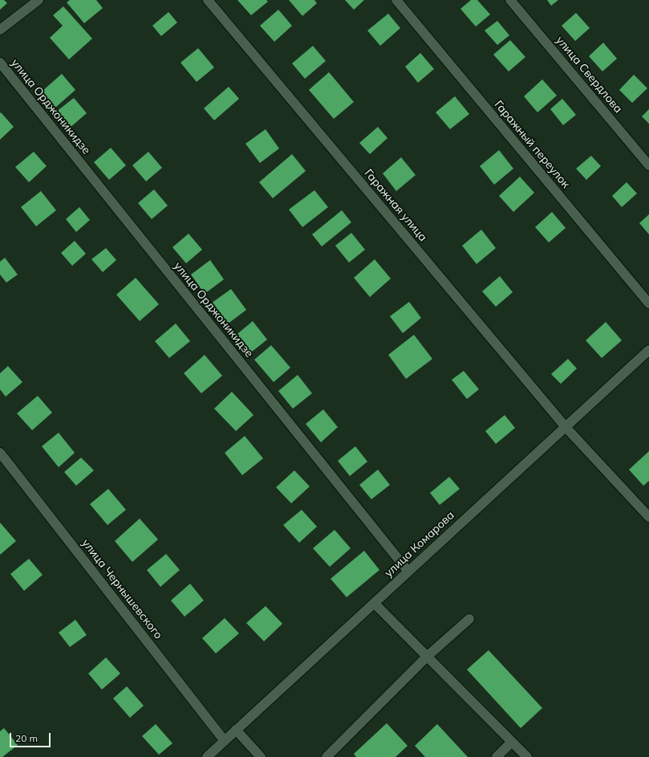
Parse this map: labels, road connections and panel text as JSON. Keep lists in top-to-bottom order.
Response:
{
  "streets": {
    "street": [
      "улица Свердлова",
      "улица Орджоникидзе",
      "Гаражный переулок",
      "Гаражная улица",
      "улица Комарова",
      "улица Чернышевского"
    ]
  },
  "crossings": [
    ["улица Орджоникидзе", "улица Комарова"],
    ["Гаражная улица", "улица Комарова"],
    ["улица Комарова", "улица Чернышевского"]
  ],
  "scale_bar": "20 m"
}
